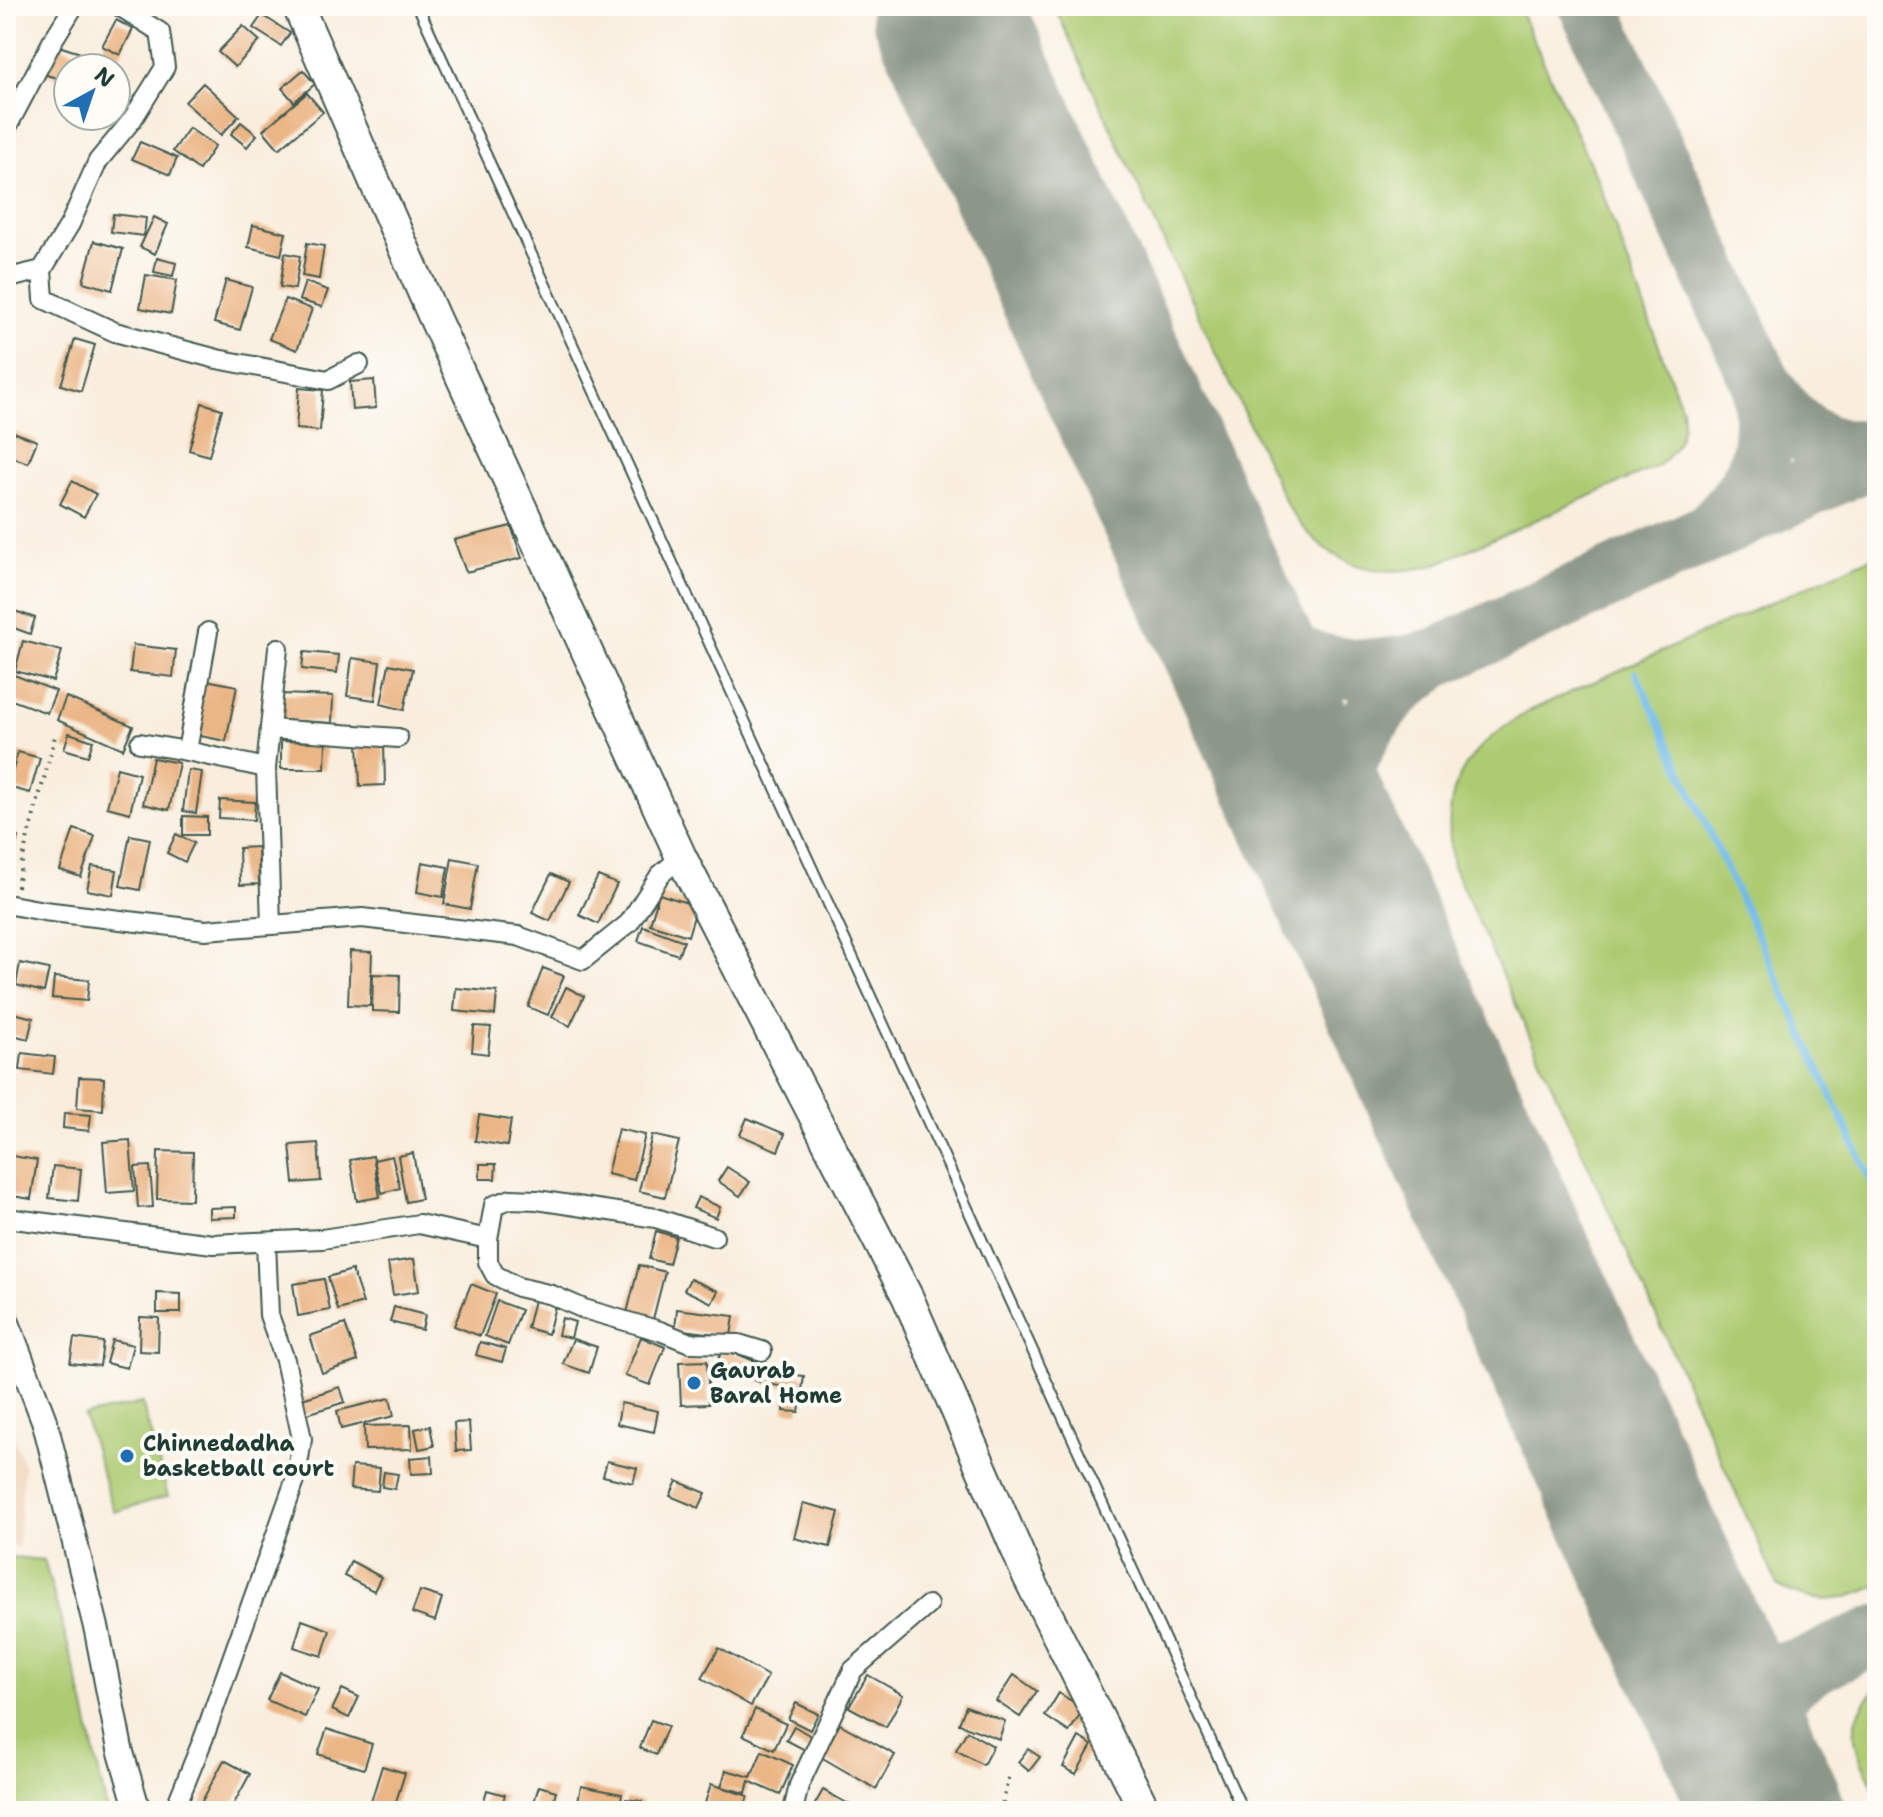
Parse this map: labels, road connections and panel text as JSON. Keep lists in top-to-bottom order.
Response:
{
  "places": ["Gaurab Baral Home", "Chinnedadha basketball court"],
  "north": "top right"
}
